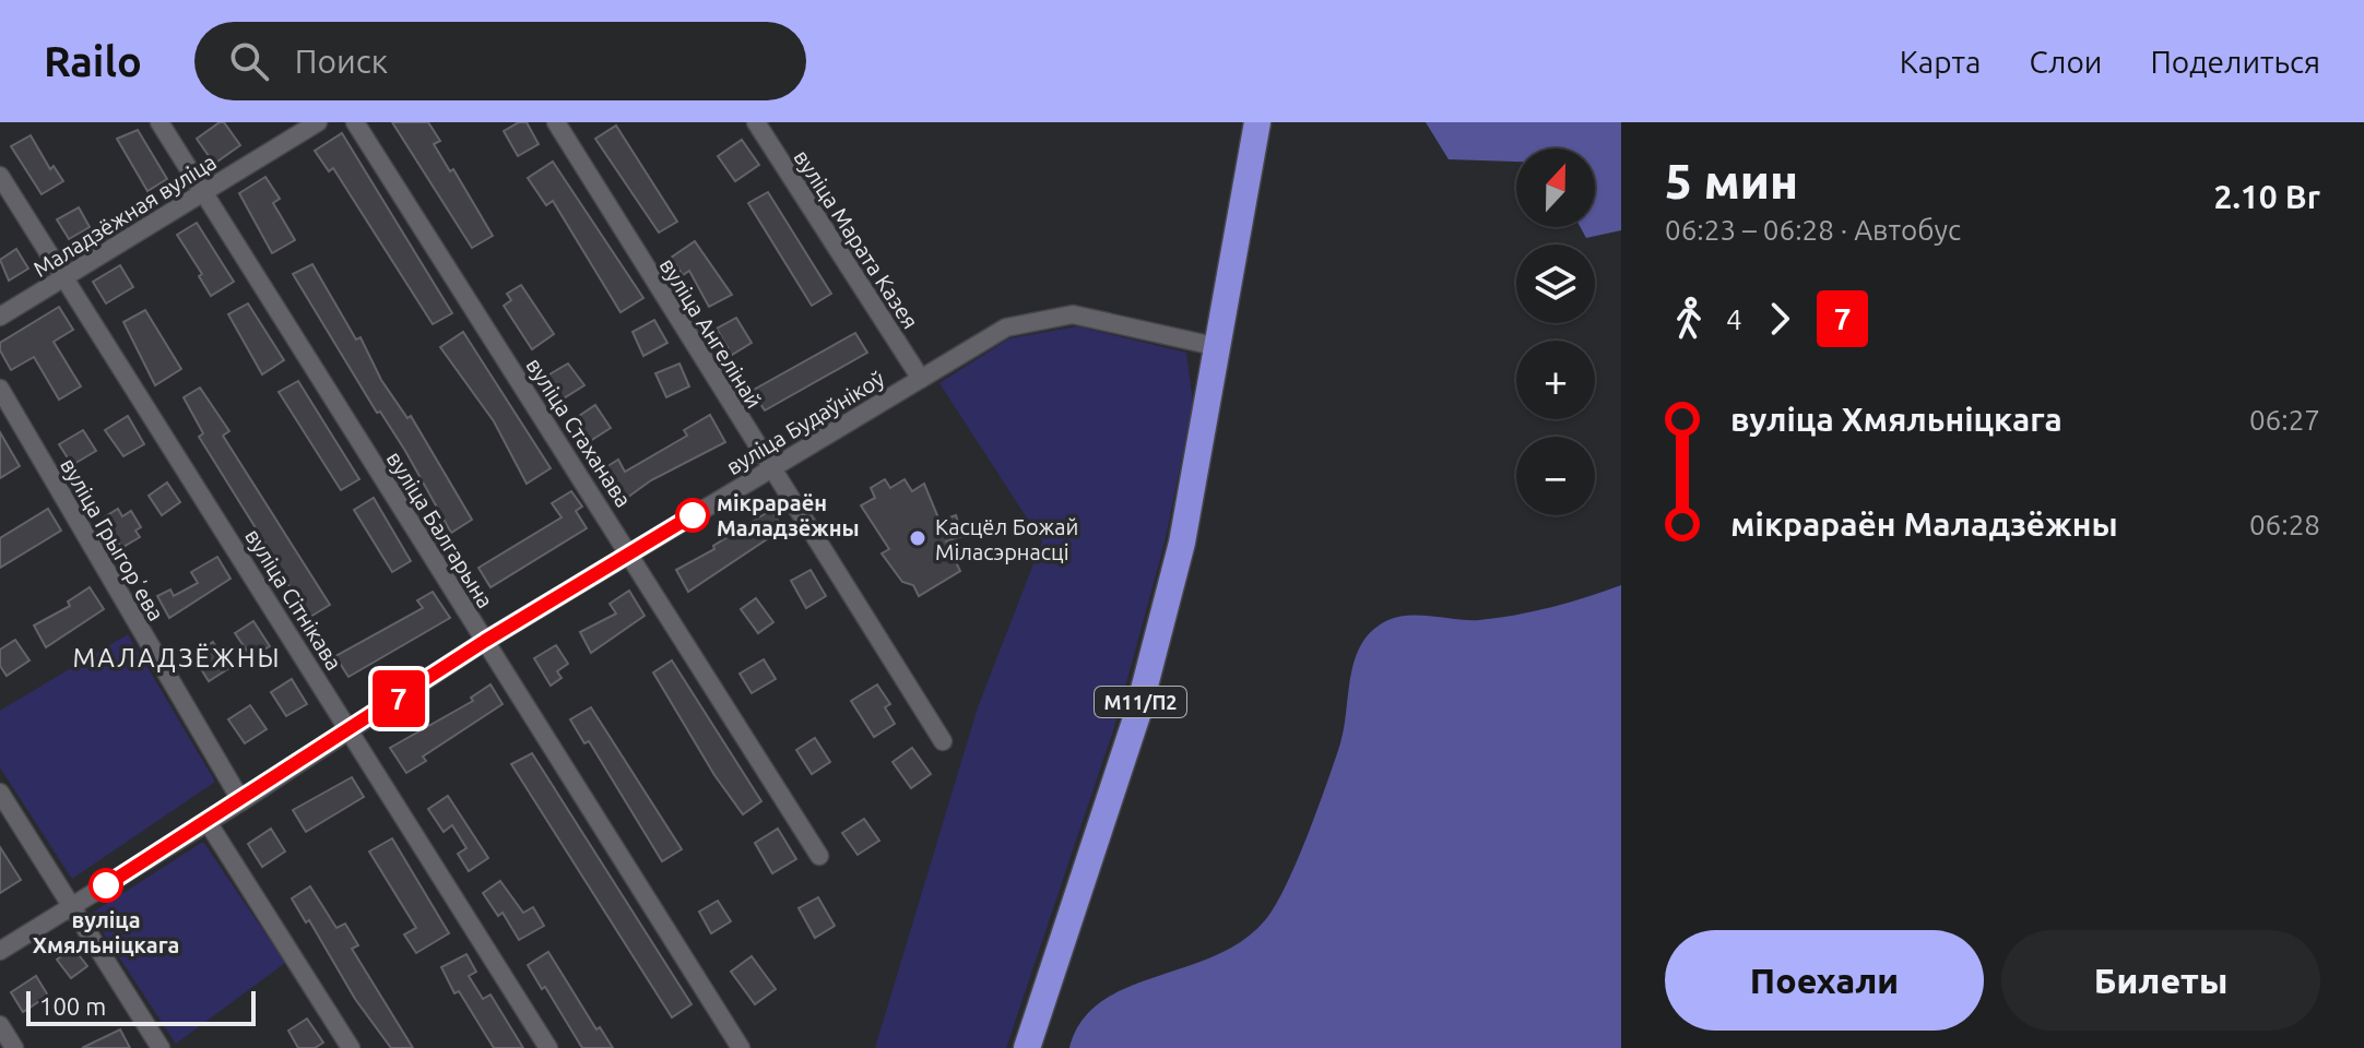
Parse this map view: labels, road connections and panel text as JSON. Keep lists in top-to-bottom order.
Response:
{
  "streets": {
    "highway": ["М11/П2"],
    "street": [
      "Маладзёжная вуліца",
      "вуліца Марата Казея",
      "вуліца Ангелінай",
      "вуліца Будаўнікоў",
      "вуліца Стаханава",
      "вуліца Балгарына",
      "вуліца Грыгорʼева",
      "вуліца Сітнікава"
    ]
  },
  "crossings": [
    ["Маладзёжная вуліца", "вуліца Балгарына"],
    ["Маладзёжная вуліца", "вуліца Сітнікава"],
    ["вуліца Марата Казея", "вуліца Будаўнікоў"],
    ["вуліца Ангелінай", "вуліца Будаўнікоў"],
    ["вуліца Будаўнікоў", "вуліца Стаханава"],
    ["вуліца Будаўнікоў", "вуліца Балгарына"],
    ["вуліца Будаўнікоў", "вуліца Грыгорʼева"],
    ["вуліца Будаўнікоў", "вуліца Сітнікава"],
    ["вуліца Будаўнікоў", "М11/П2"]
  ],
  "districts": ["МАЛАДЗЁЖНЫ"],
  "places": ["мікрараён Маладзёжны", "Касцёл Божай Міласэрнасці", "вуліца Хмяльніцкага"],
  "lines": ["bus line 7"],
  "scale_bar": "100 m",
  "north": "top",
  "page": {
    "header": "Railo",
    "search": "Поиск",
    "nav": ["Карта", "Слои", "Поделиться"],
    "on_map": "7",
    "heading": ["5 мин", "06:23 – 06:28 · Автобус", "2.10 Br"],
    "map_buttons": ["+", "−"],
    "legs": ["4", "7"],
    "list": [
      {
        "name": "вуліца Хмяльніцкага",
        "value": "06:27"
      },
      {
        "name": "мікрараён Маладзёжны",
        "value": "06:28"
      }
    ],
    "buttons": ["Поехали", "Билеты"],
    "scale": "100 m"
  }
}
